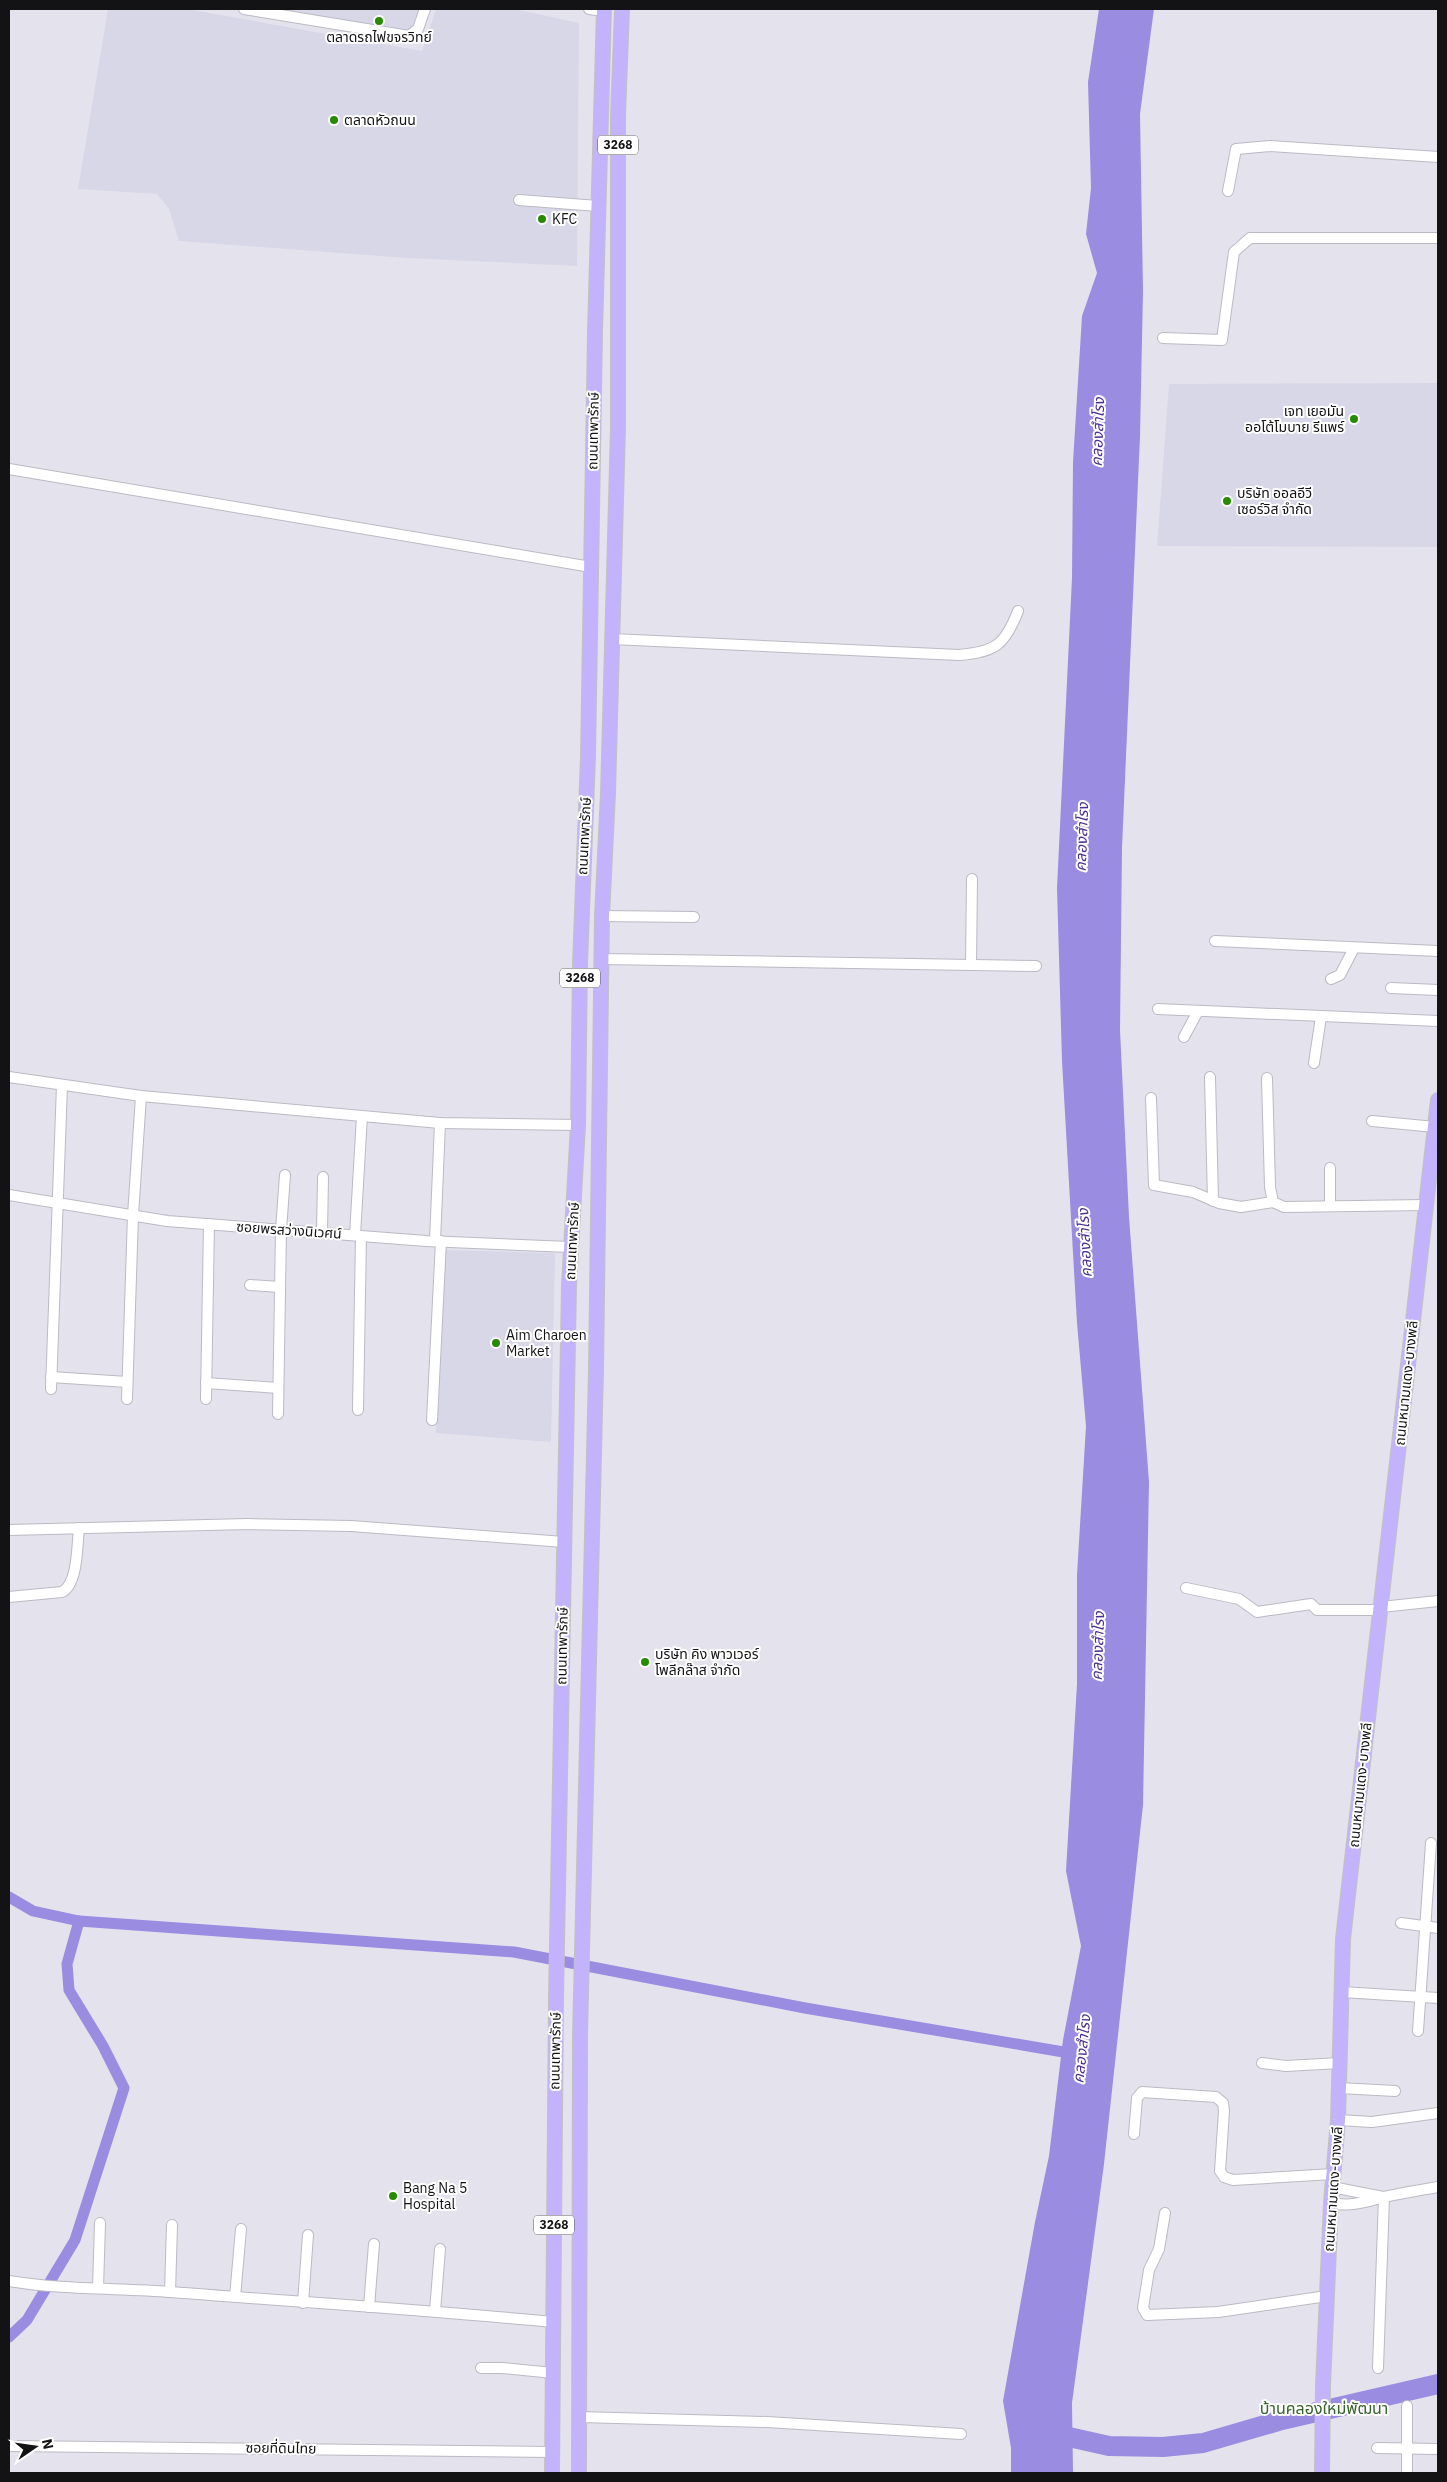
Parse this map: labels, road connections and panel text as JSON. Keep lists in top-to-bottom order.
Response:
{
  "streets": {
    "main road": ["3268", "ถนนเทพารักษ์", "ถนนหนามแดง-บางพลี"],
    "street": ["ซอยพรสว่างนิเวศน์", "ซอยที่ดินไทย"]
  },
  "crossings": [
    ["ถนนเทพารักษ์", "ซอยพรสว่างนิเวศน์"],
    ["ถนนเทพารักษ์", "ซอยที่ดินไทย"]
  ],
  "districts": ["บ้านคลองใหม่พัฒนา"],
  "water": ["คลองสำโรง"],
  "places": [
    "ตลาดรถไฟขจรวิทย์",
    "ตลาดหัวถนน",
    "KFC",
    "เจท เยอมัน ออโต้โมบาย รีแพร์",
    "บริษัท ออลอีวี เซอร์วิส จำกัด",
    "Aim Charoen Market",
    "บริษัท คิง พาวเวอร์ โพลีกล๊าส จำกัด",
    "Bang Na 5 Hospital"
  ],
  "north": "right"
}
